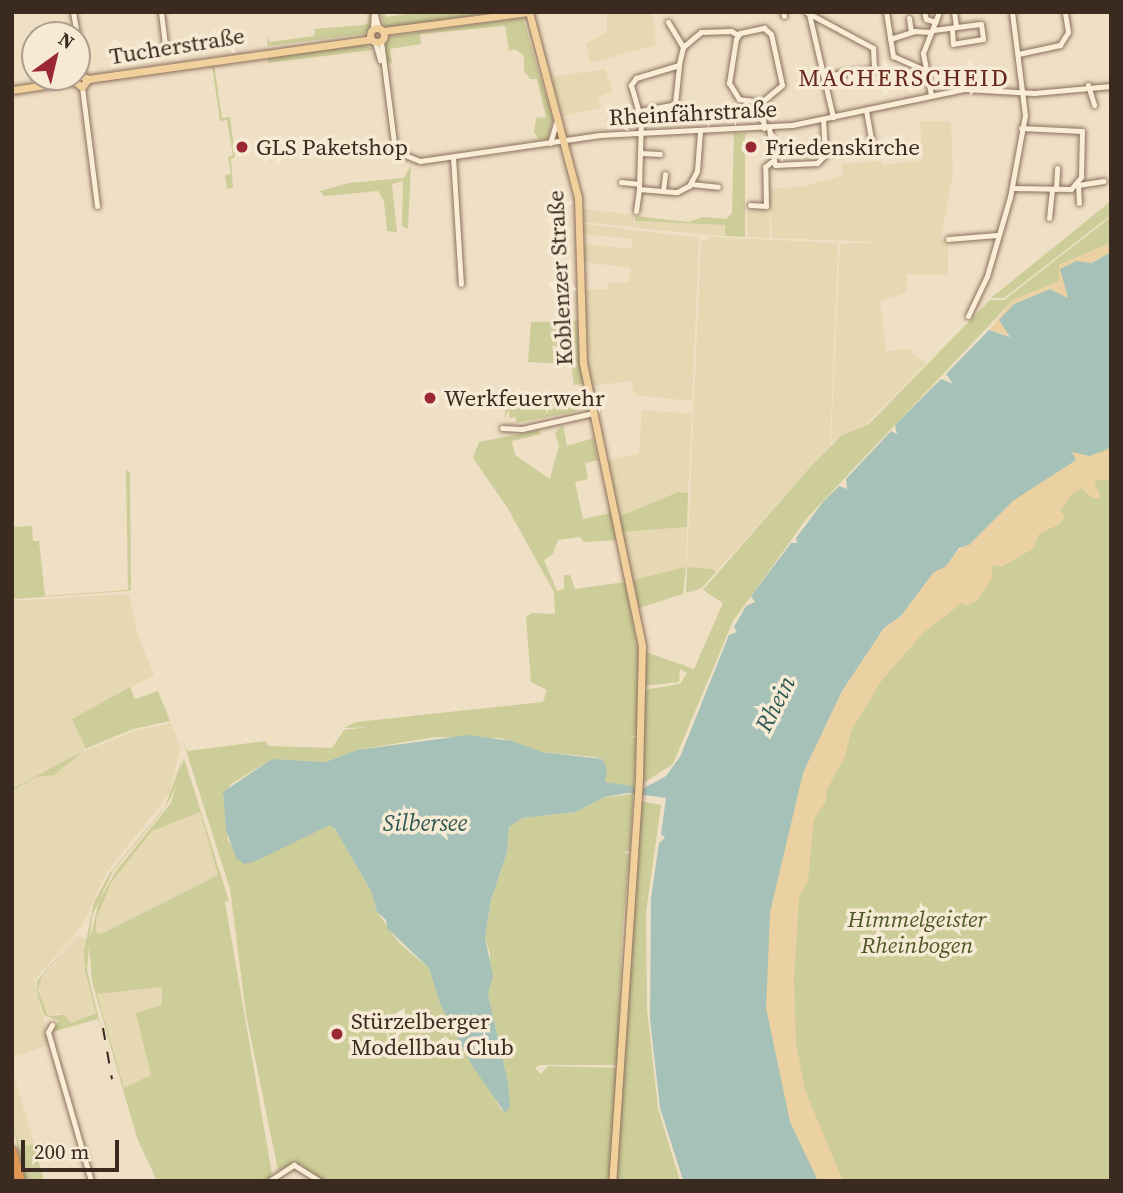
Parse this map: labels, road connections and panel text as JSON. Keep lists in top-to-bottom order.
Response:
{
  "streets": {
    "main road": ["Tucherstraße", "Koblenzer Straße"],
    "street": ["Rheinfährstraße"]
  },
  "crossings": [
    ["Tucherstraße", "Rheinfährstraße"],
    ["Tucherstraße", "Koblenzer Straße"],
    ["Rheinfährstraße", "Koblenzer Straße"]
  ],
  "districts": ["MACHERSCHEID"],
  "water": ["Rhein", "Silbersee"],
  "parks": ["Himmelgeister Rheinbogen"],
  "places": [
    "GLS Paketshop",
    "Friedenskirche",
    "Werkfeuerwehr",
    "Stürzelberger Modellbau Club"
  ],
  "scale_bar": "200 m",
  "north": "top right"
}
